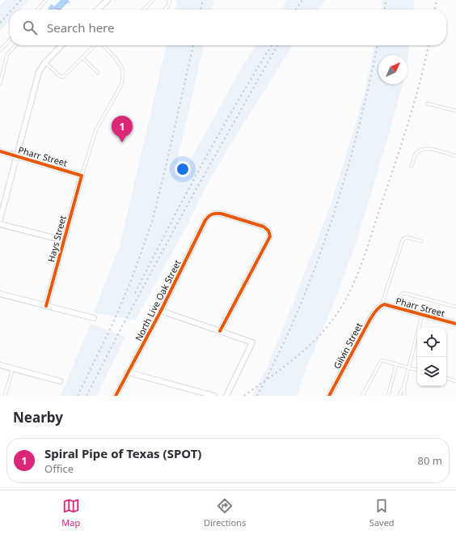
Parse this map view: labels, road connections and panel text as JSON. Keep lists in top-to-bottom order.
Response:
{
  "streets": {
    "street": [
      "Pharr Street",
      "Hays Street",
      "North Live Oak Street",
      "Gilvin Street"
    ]
  },
  "crossings": [
    ["Pharr Street", "Hays Street"],
    ["Pharr Street", "Gilvin Street"]
  ],
  "north": "top right",
  "page": {
    "search": "Search here",
    "pins": "1",
    "heading": "Nearby",
    "list": [
      {
        "mark": "1",
        "name": "Spiral Pipe of Texas (SPOT)",
        "note": "Office",
        "value": "80 m"
      }
    ],
    "nav": ["Map", "Directions", "Saved"]
  }
}
